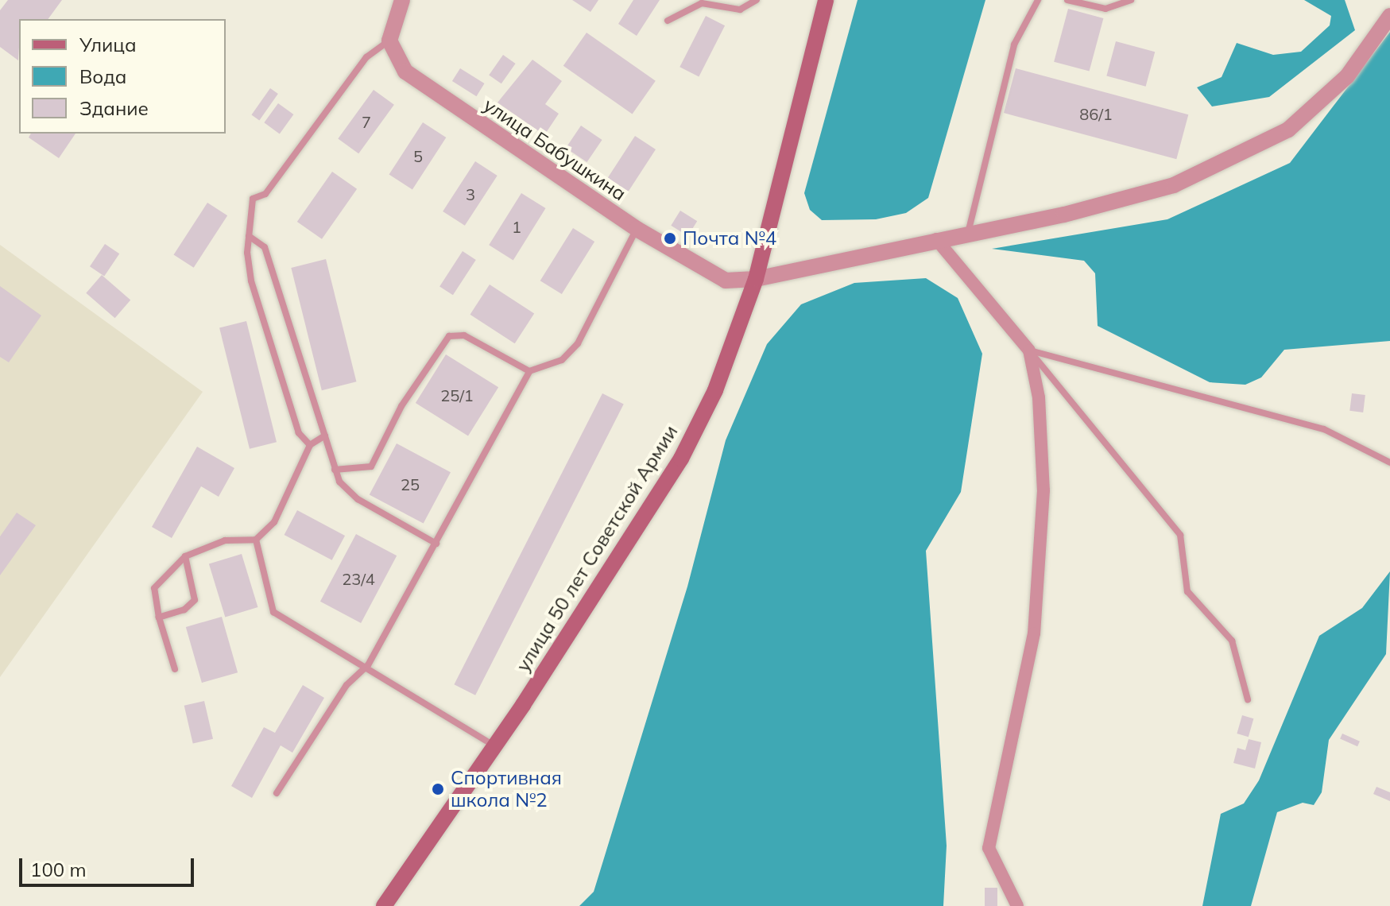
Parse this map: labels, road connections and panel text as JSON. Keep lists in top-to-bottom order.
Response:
{
  "streets": {
    "main road": ["улица 50 лет Советской Армии"],
    "street": ["улица Бабушкина"]
  },
  "crossings": [
    ["улица Бабушкина", "улица 50 лет Советской Армии"]
  ],
  "places": ["Почта №4", "Спортивная школа №2"],
  "house_numbers": [
    "86/1",
    "7",
    "5",
    "3",
    "1",
    "25/1",
    "25",
    "23/4"
  ],
  "legend": ["Улица", "Вода", "Здание"],
  "scale_bar": "100 m"
}
